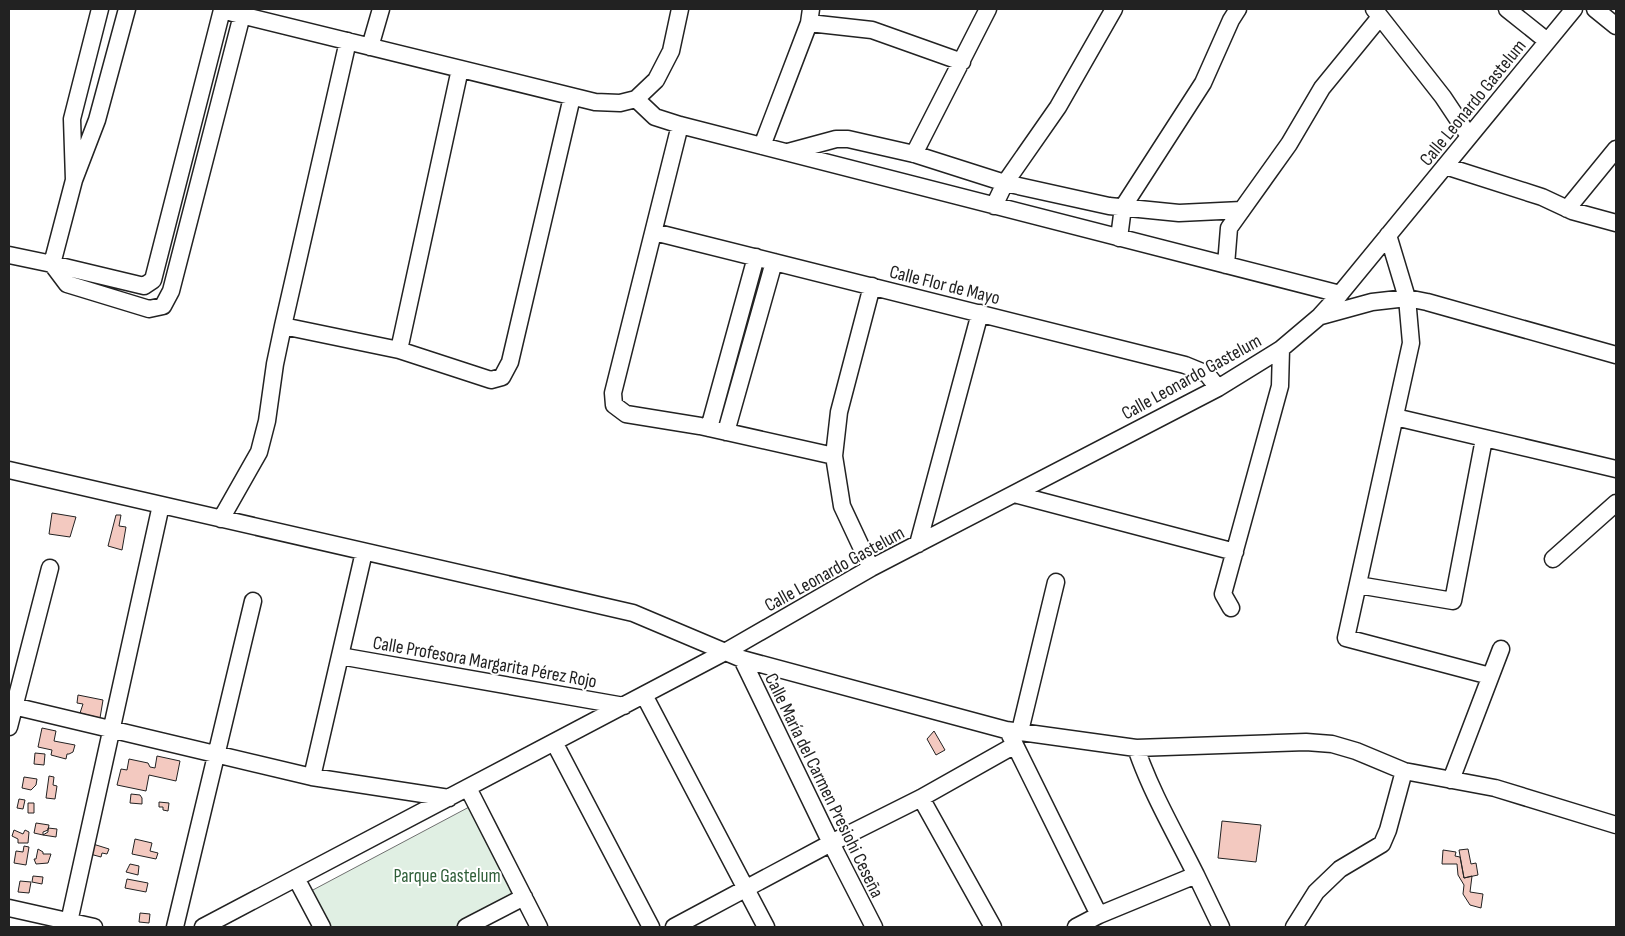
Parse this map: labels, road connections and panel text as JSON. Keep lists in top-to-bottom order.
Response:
{
  "streets": {
    "street": [
      "Calle Leonardo Gastelum",
      "Calle Flor de Mayo",
      "Calle Profesora Margarita Pérez Rojo",
      "Calle María del Carmen Presiohi Ceseña"
    ]
  },
  "crossings": [
    ["Calle Leonardo Gastelum", "Calle Flor de Mayo"],
    ["Calle Leonardo Gastelum", "Calle Profesora Margarita Pérez Rojo"]
  ],
  "parks": ["Parque Gastelum"]
}
